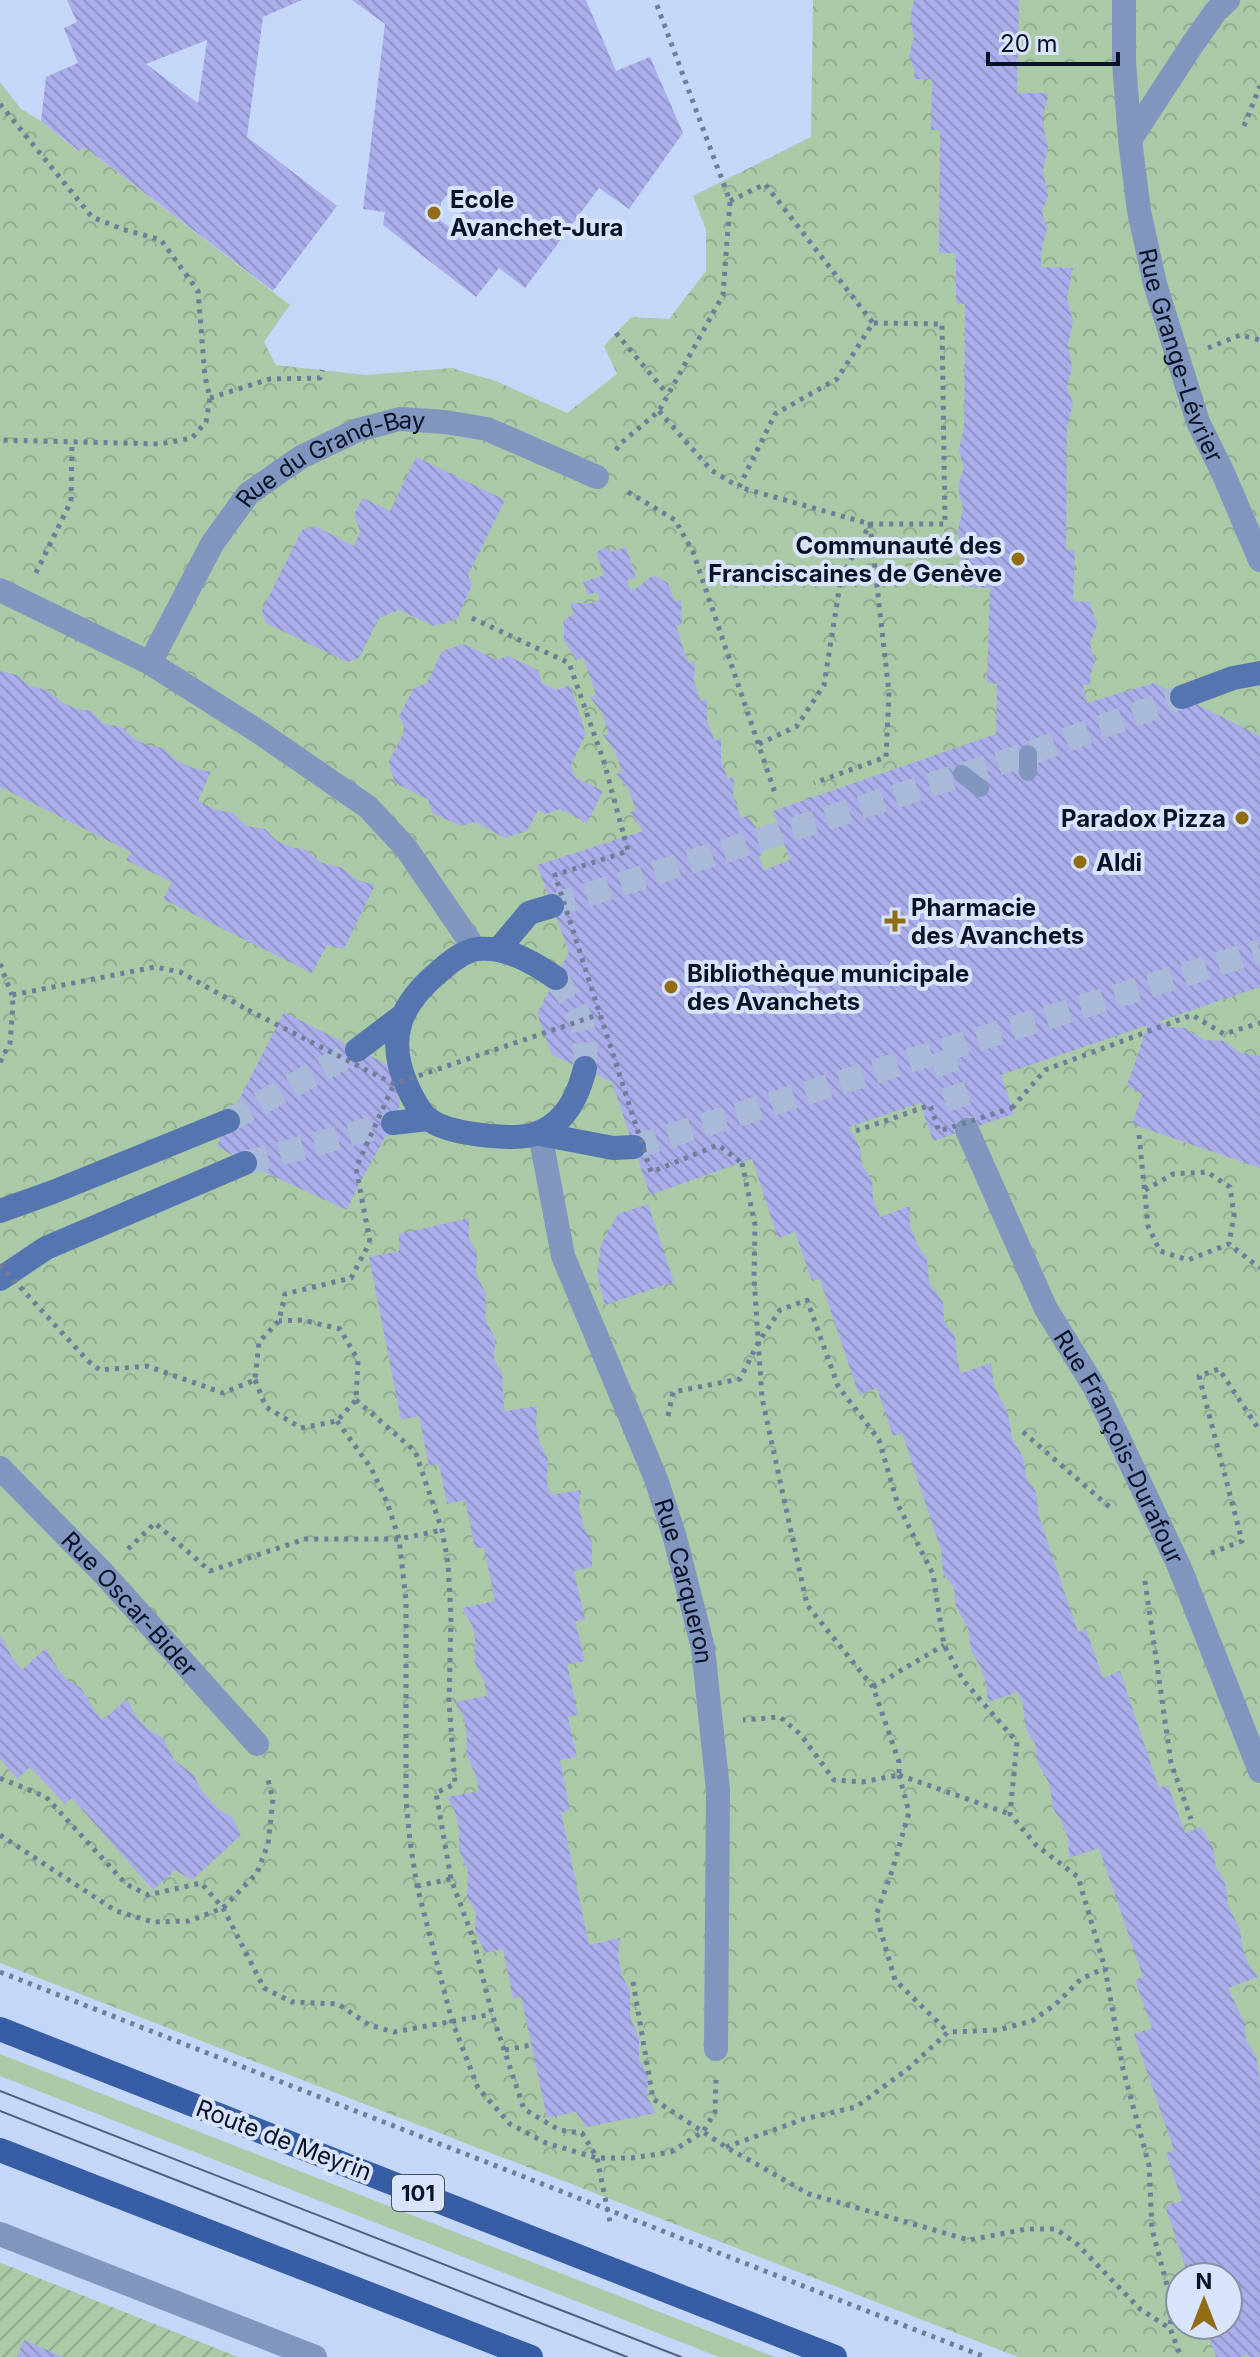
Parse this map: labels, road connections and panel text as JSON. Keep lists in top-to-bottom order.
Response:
{
  "streets": {
    "main road": ["Route de Meyrin", "101"],
    "street": [
      "Rue Grange-Lévrier",
      "Rue du Grand-Bay",
      "Rue François-Durafour",
      "Rue Carqueron",
      "Rue Oscar-Bider"
    ]
  },
  "places": {
    "other": [
      "Ecole Avanchet-Jura",
      "Communauté des Franciscaines de Genève",
      "Paradox Pizza",
      "Aldi",
      "Bibliothèque municipale des Avanchets"
    ],
    "health": ["Pharmacie des Avanchets"]
  },
  "scale_bar": "20 m",
  "north": "top"
}
